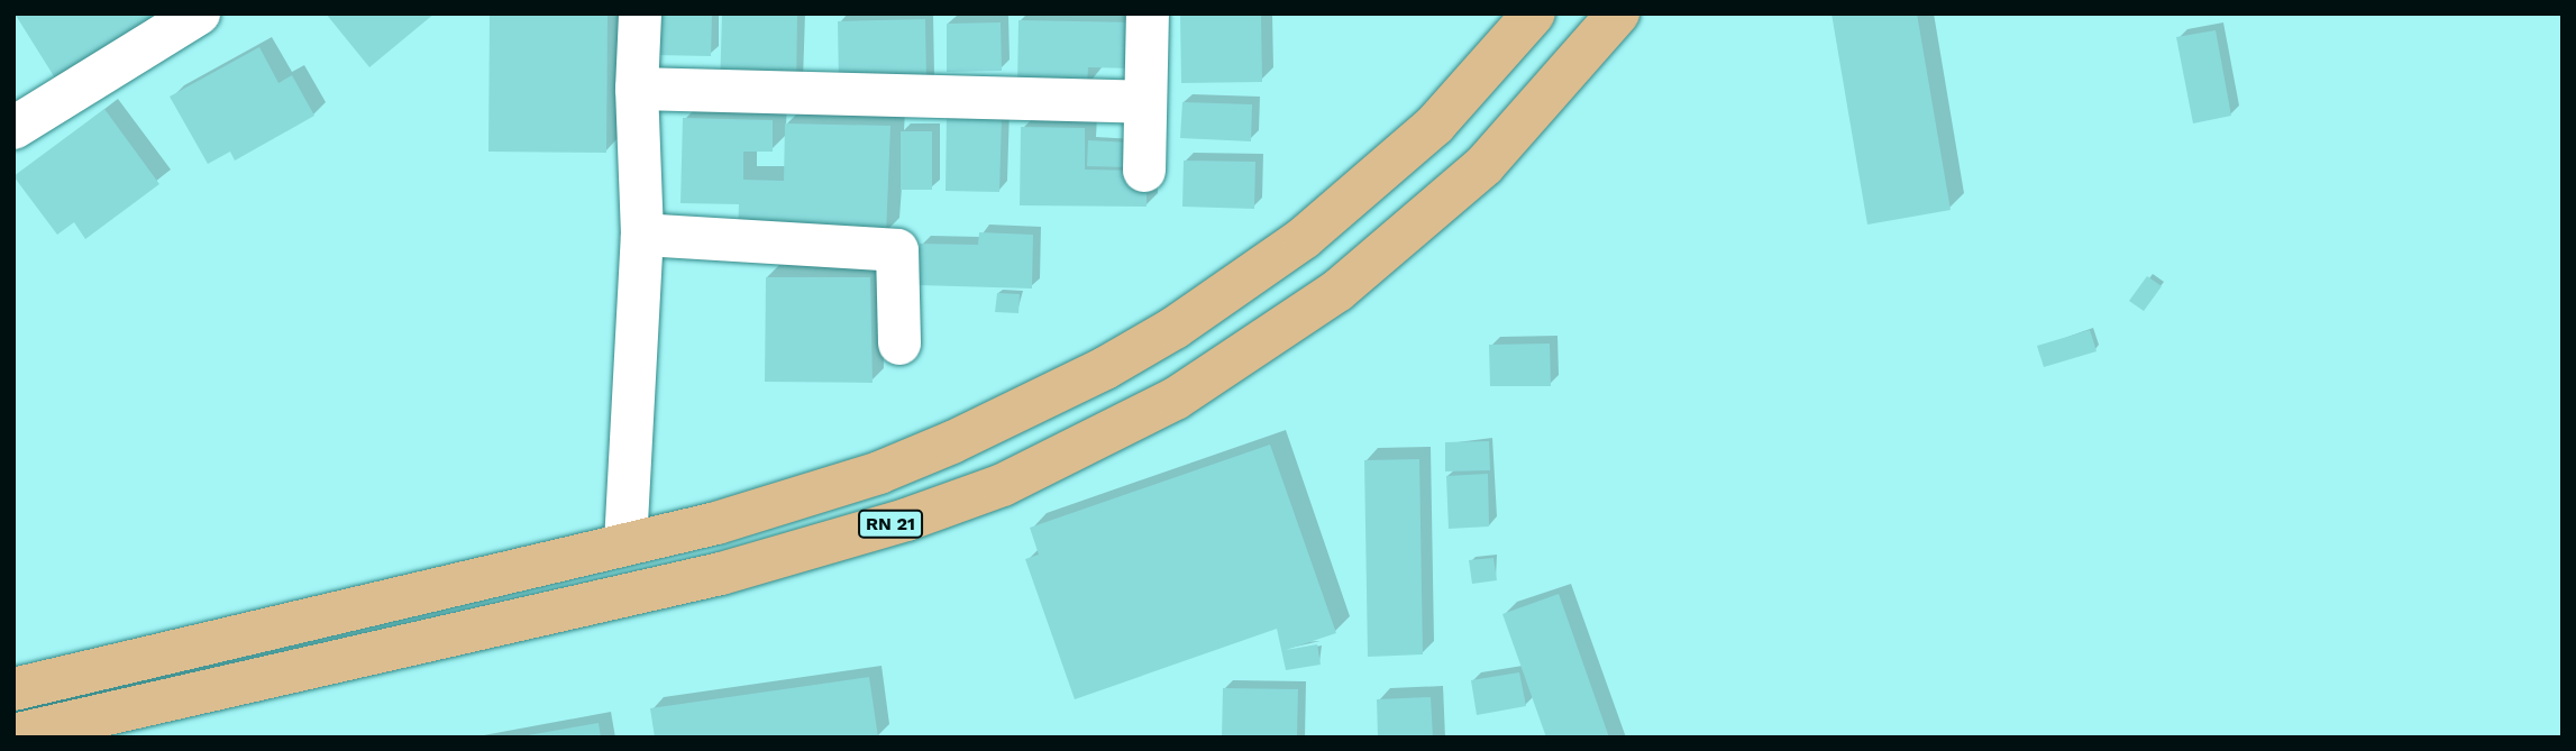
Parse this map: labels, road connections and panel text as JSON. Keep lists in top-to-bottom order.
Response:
{
  "streets": {
    "main road": ["RN 21"]
  }
}
